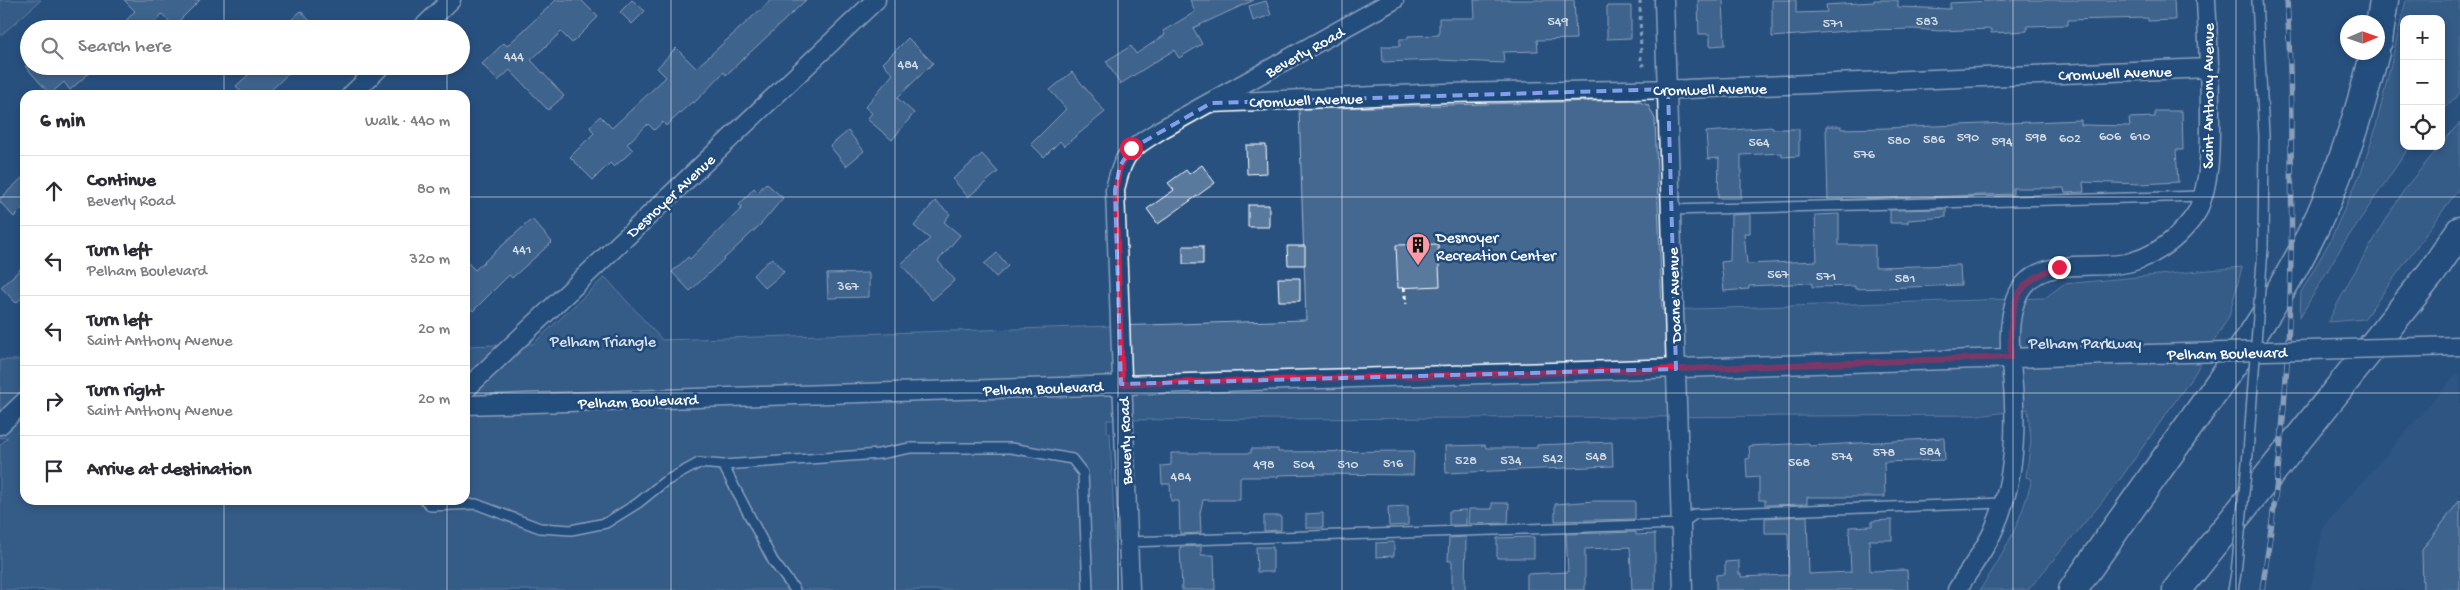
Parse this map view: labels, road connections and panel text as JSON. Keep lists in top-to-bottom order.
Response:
{
  "streets": {
    "street": [
      "Beverly Road",
      "Cromwell Avenue",
      "Saint Anthony Avenue",
      "Desnoyer Avenue",
      "Doane Avenue",
      "Pelham Boulevard"
    ]
  },
  "crossings": [
    ["Beverly Road", "Cromwell Avenue"],
    ["Beverly Road", "Pelham Boulevard"],
    ["Cromwell Avenue", "Saint Anthony Avenue"],
    ["Cromwell Avenue", "Doane Avenue"],
    ["Saint Anthony Avenue", "Pelham Boulevard"],
    ["Doane Avenue", "Pelham Boulevard"]
  ],
  "parks": ["Pelham Triangle", "Pelham Parkway"],
  "places": {
    "building": ["Desnoyer Recreation Center"]
  },
  "house_numbers": [
    "549",
    "583",
    "571",
    "444",
    "484",
    "606",
    "610",
    "590",
    "598",
    "602",
    "586",
    "580",
    "594",
    "564",
    "576",
    "441",
    "567",
    "571",
    "581",
    "367",
    "584",
    "578",
    "548",
    "574",
    "542",
    "528",
    "534",
    "568",
    "516",
    "498",
    "504",
    "510",
    "484"
  ],
  "north": "right",
  "page": {
    "map_buttons": ["+", "−"],
    "search": "Search here",
    "heading": ["6 min", "Walk · 440 m"],
    "list": [
      ["Continue", "Beverly Road", "80 m"],
      ["Turn left", "Pelham Boulevard", "320 m"],
      ["Turn left", "Saint Anthony Avenue", "20 m"],
      ["Turn right", "Saint Anthony Avenue", "20 m"],
      "Arrive at destination"
    ]
  }
}
